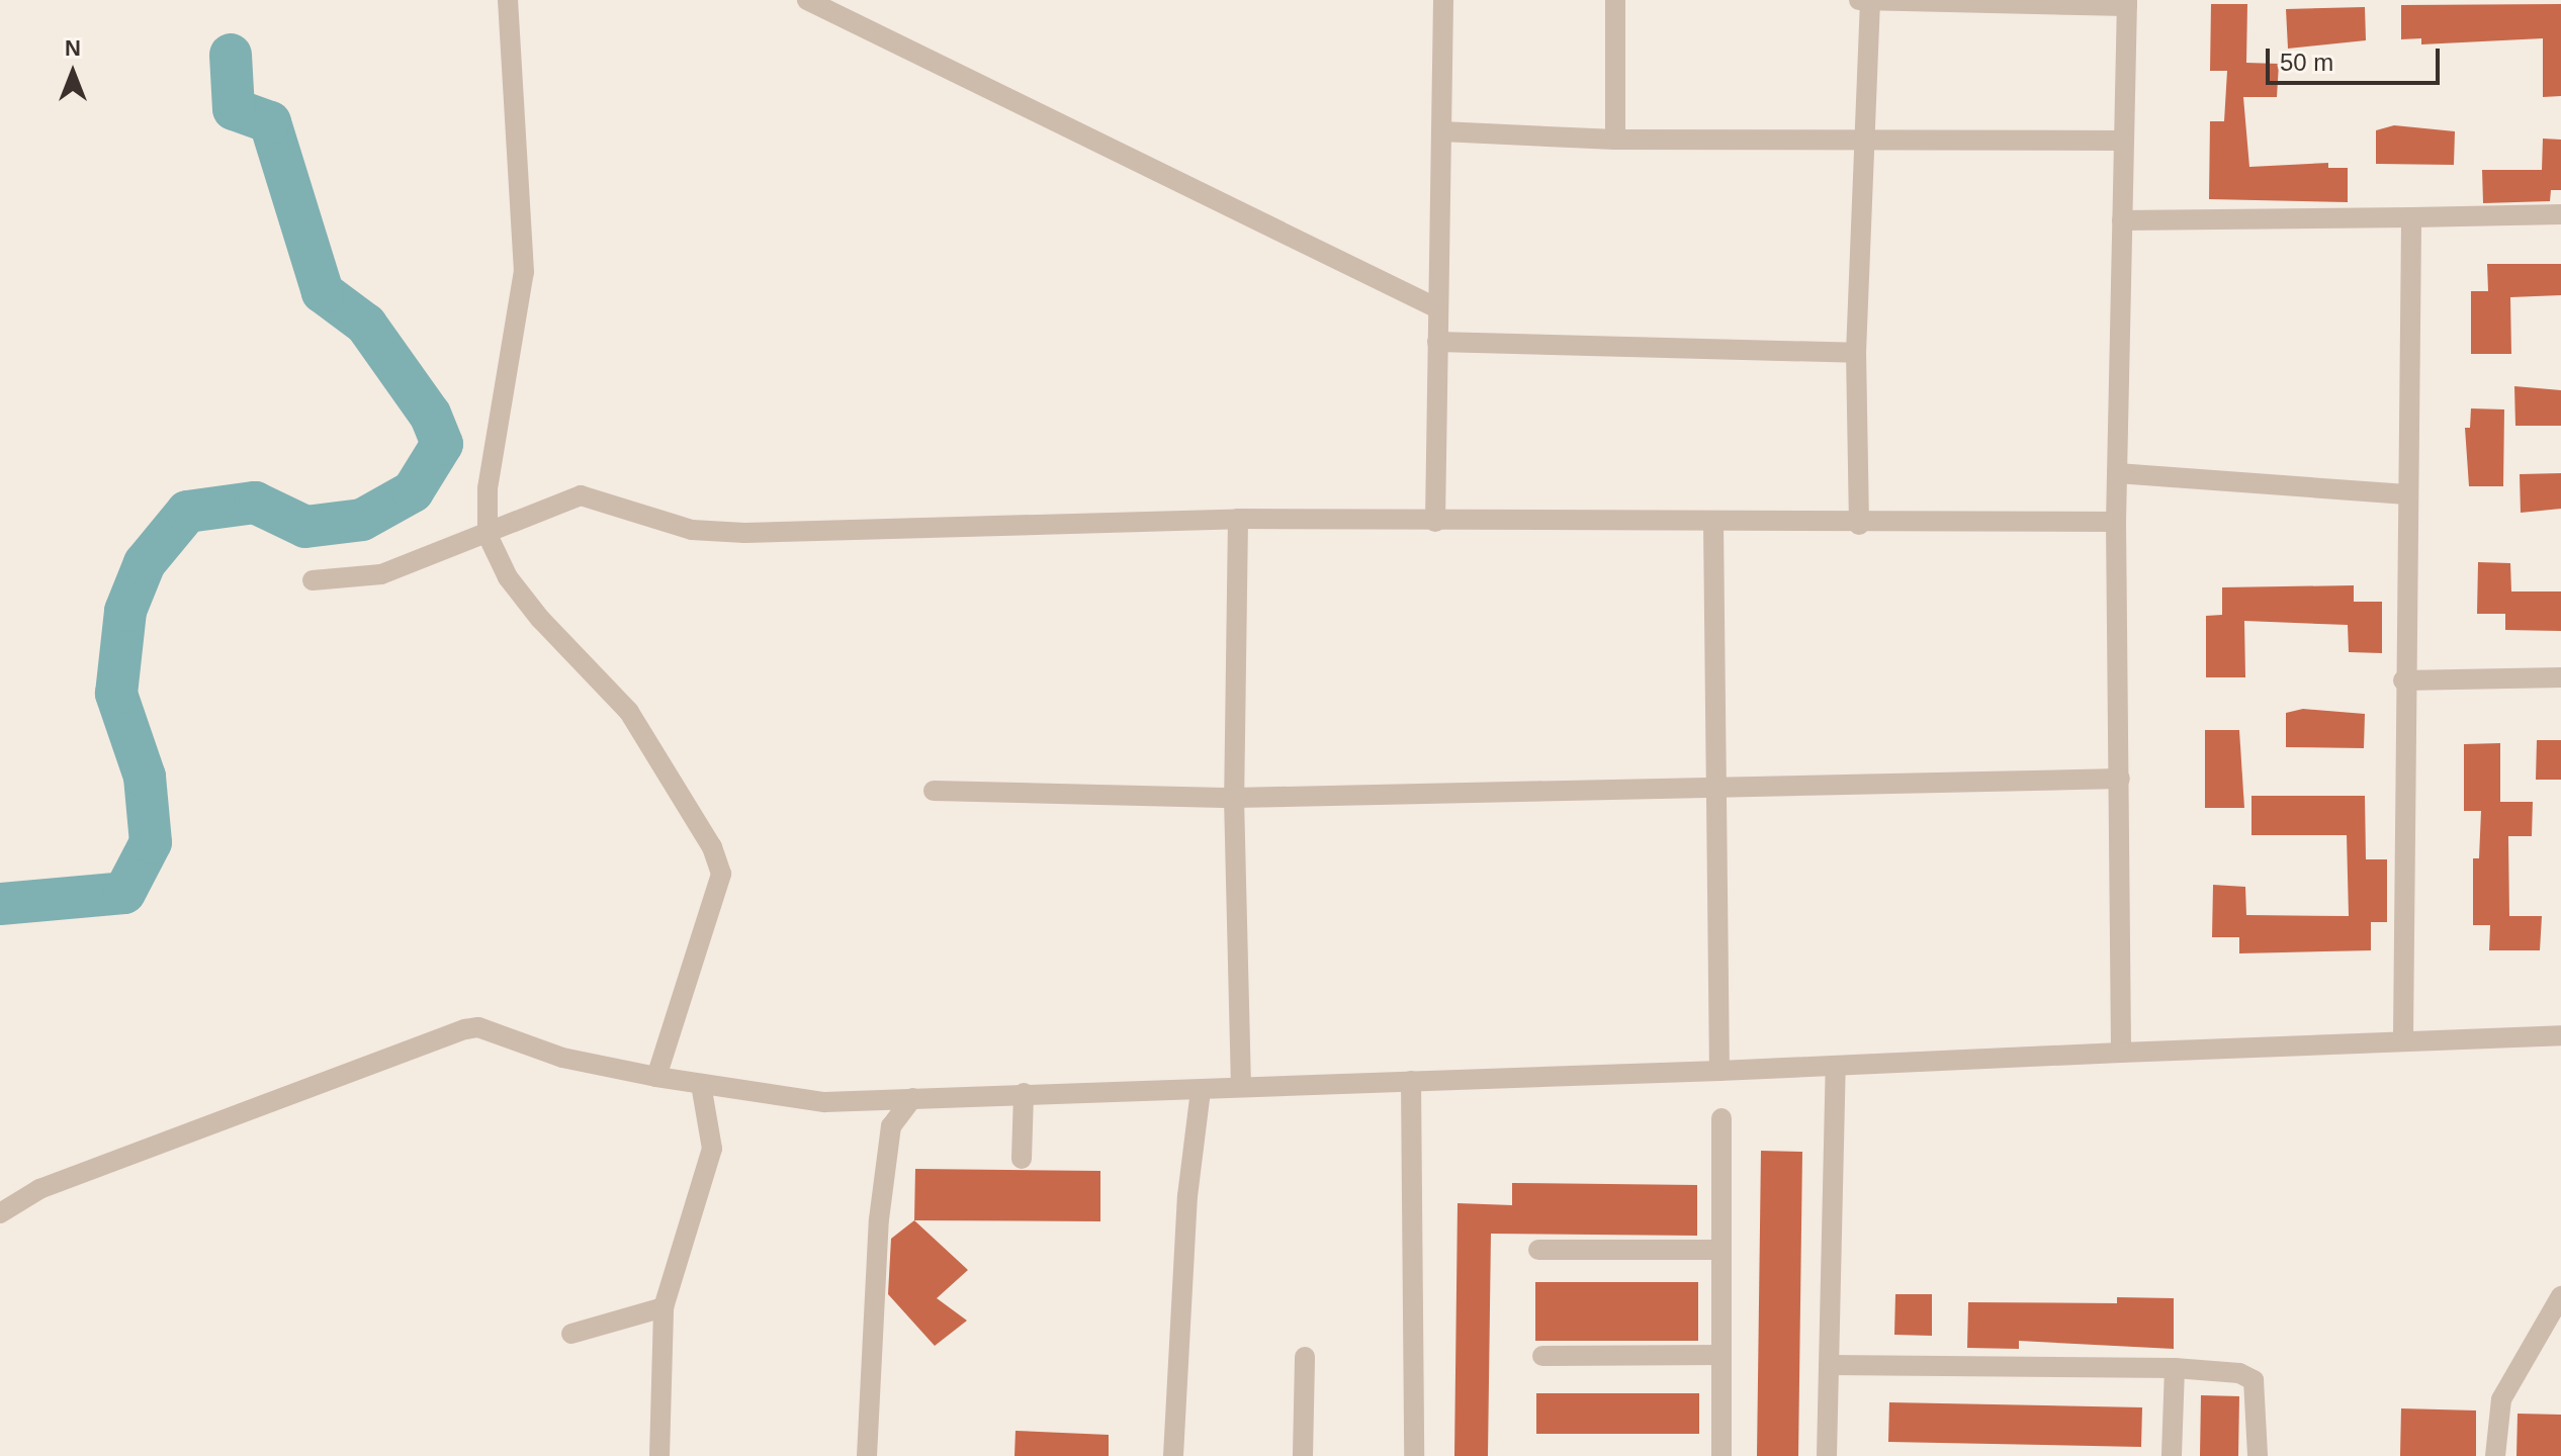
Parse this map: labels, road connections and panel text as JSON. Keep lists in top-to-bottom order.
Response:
{
  "scale_bar": "50 m",
  "north": "top"
}
